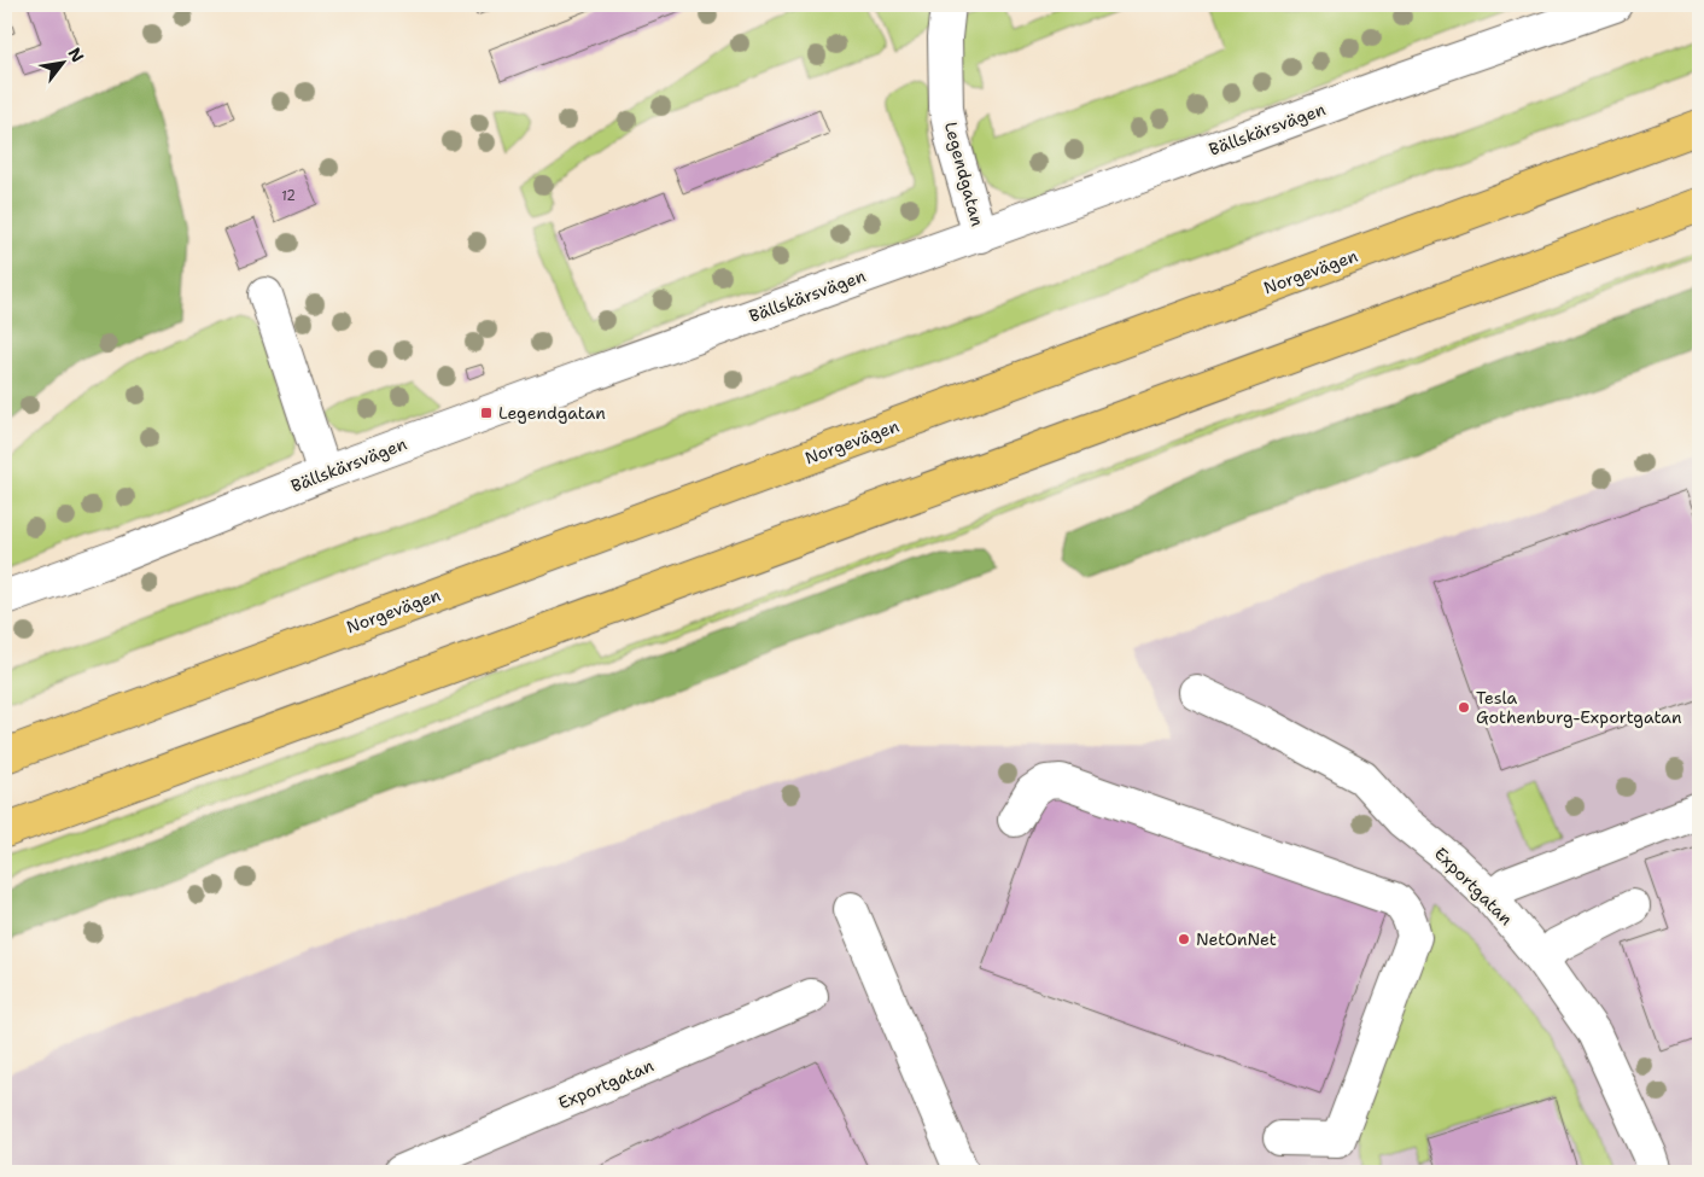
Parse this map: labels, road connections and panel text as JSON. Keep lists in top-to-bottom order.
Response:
{
  "streets": {
    "highway": ["Norgevägen"],
    "street": ["Bällskärsvägen", "Legendgatan", "Exportgatan"]
  },
  "crossings": [
    ["Bällskärsvägen", "Legendgatan"]
  ],
  "places": {
    "transit": ["Legendgatan"],
    "other": ["Tesla Gothenburg-Exportgatan", "NetOnNet"]
  },
  "house_numbers": ["12"],
  "north": "top right"
}
